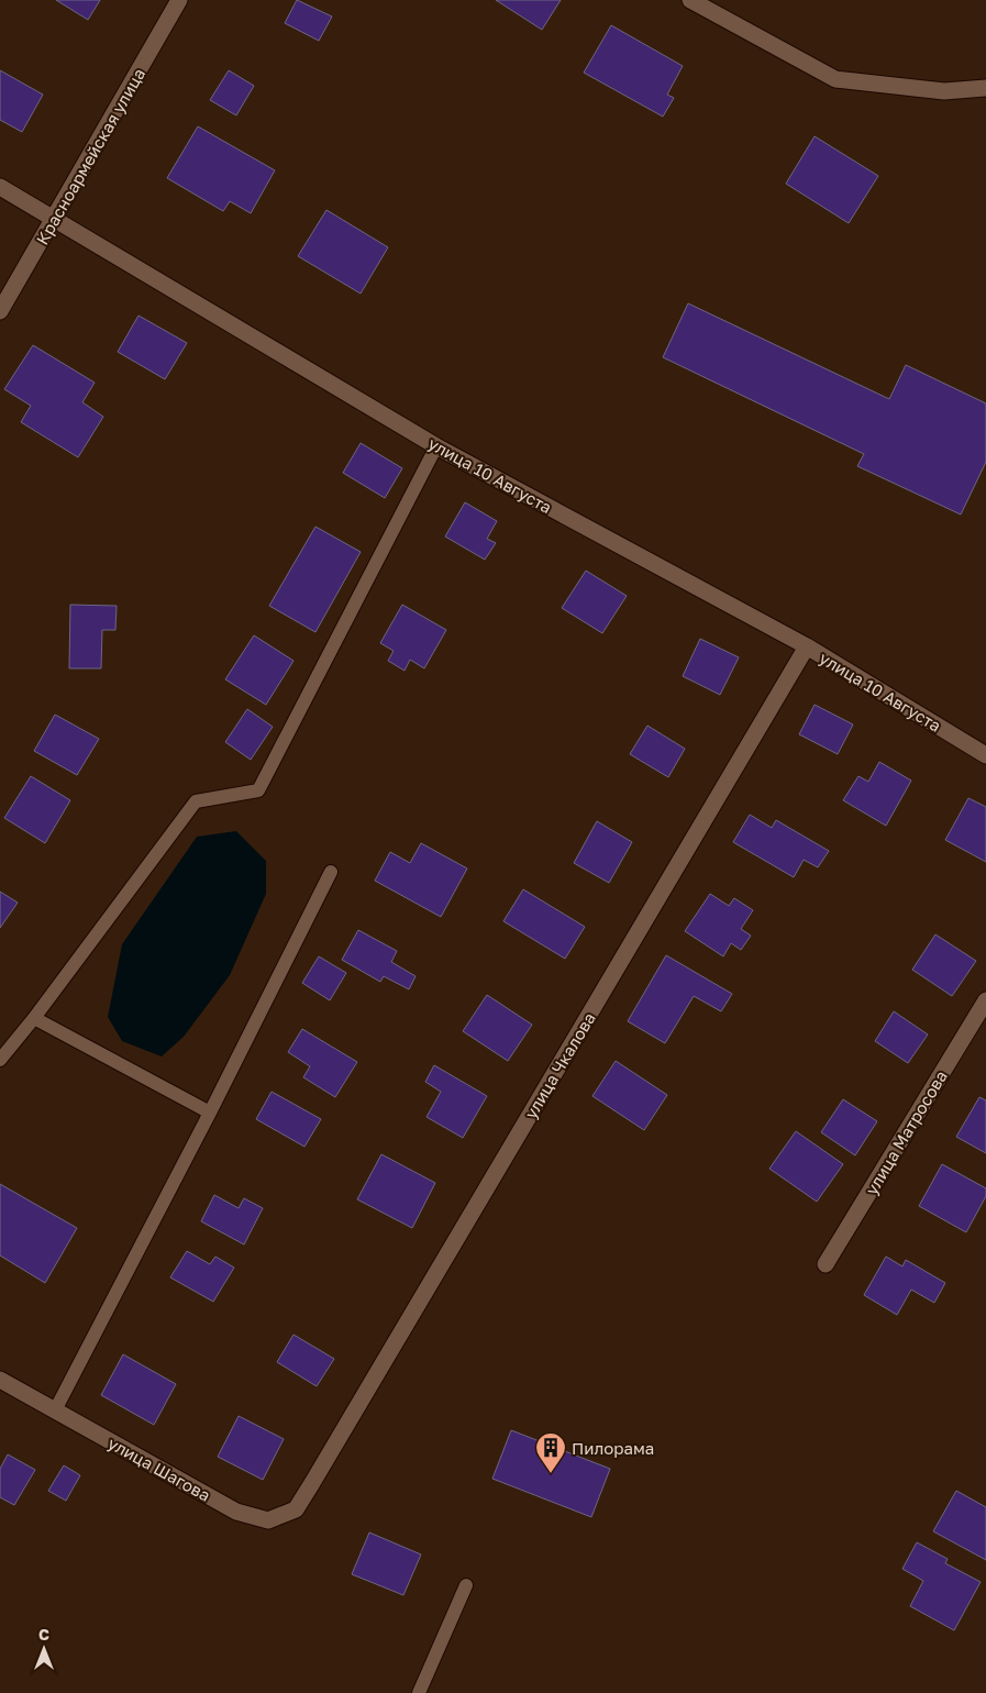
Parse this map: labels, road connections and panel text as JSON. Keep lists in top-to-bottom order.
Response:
{
  "streets": {
    "street": [
      "Красноармейская улица",
      "улица 10 Августа",
      "улица Чкалова",
      "улица Матросова",
      "улица Шагова"
    ]
  },
  "crossings": [
    ["Красноармейская улица", "улица 10 Августа"],
    ["улица 10 Августа", "улица Чкалова"],
    ["улица Чкалова", "улица Шагова"]
  ],
  "places": {
    "building": ["Пилорама"]
  },
  "north": "top"
}
